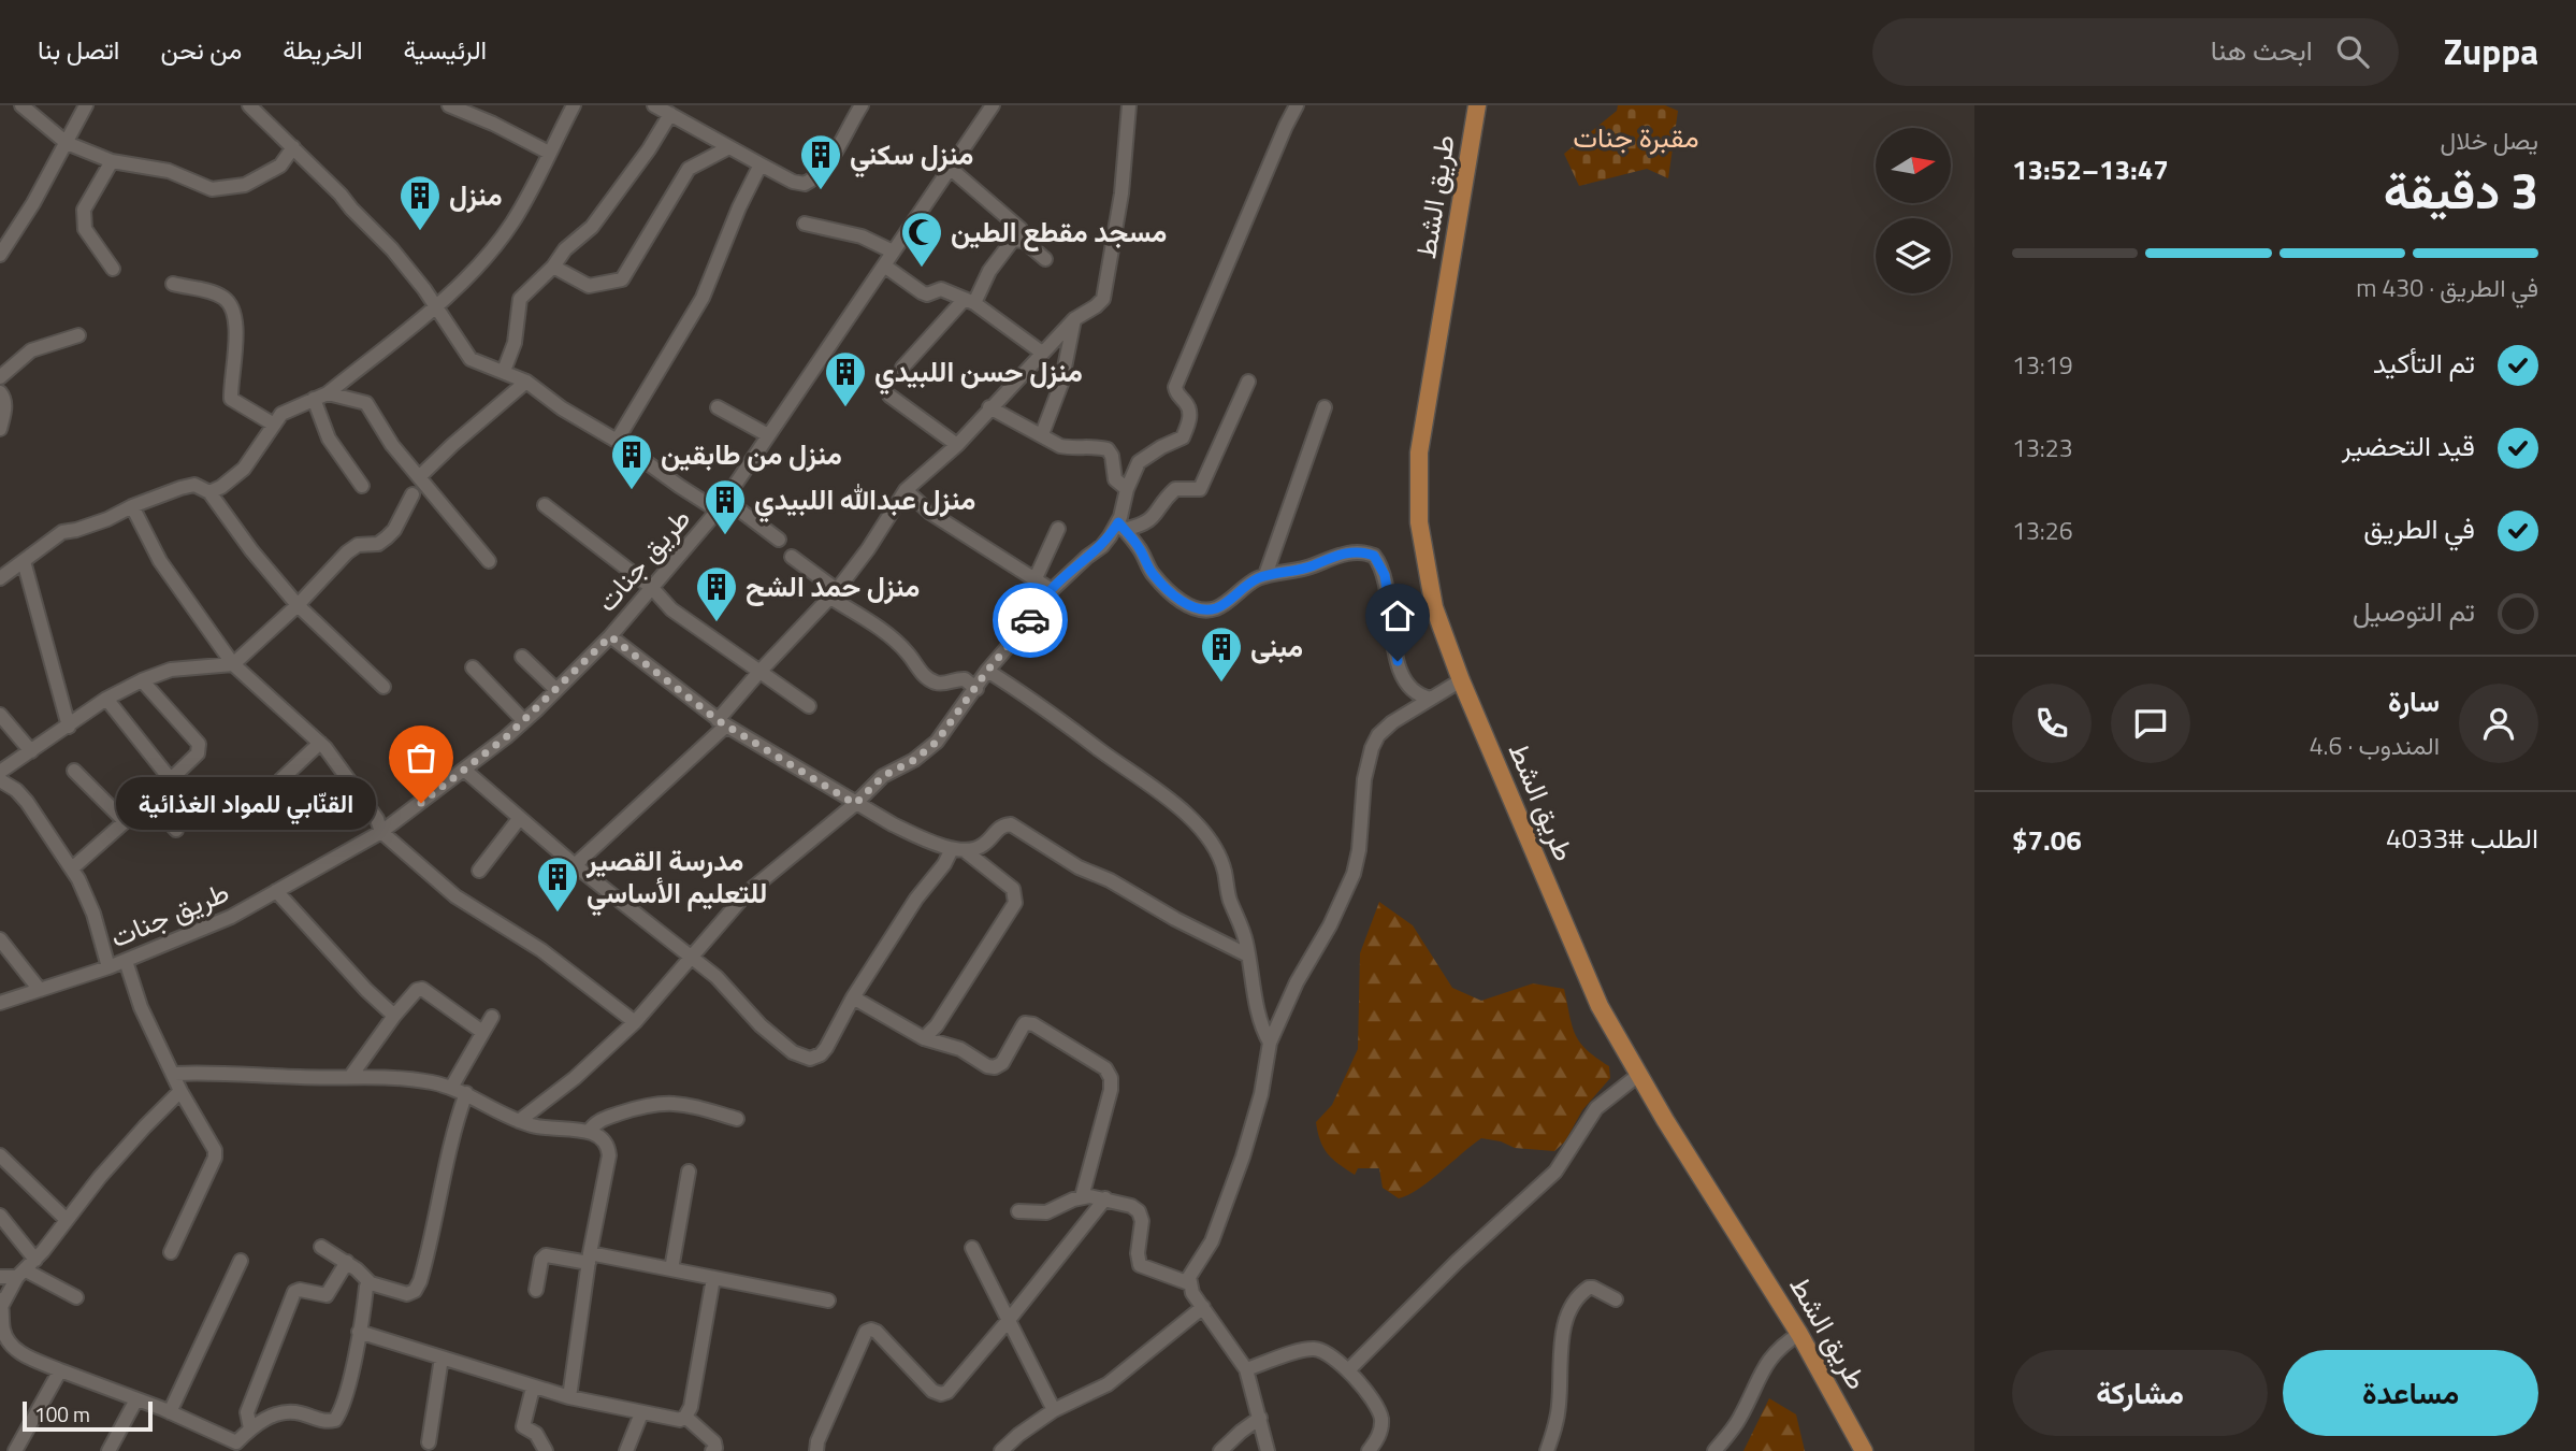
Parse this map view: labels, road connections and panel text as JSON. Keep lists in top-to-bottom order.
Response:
{
  "streets": {
    "main road": ["طريق الشط"],
    "street": ["طريق جنات"]
  },
  "parks": ["مقبرة جنات"],
  "places": {
    "building": [
      "منزل سكني",
      "منزل",
      "منزل حسن اللبيدي",
      "منزل من طابقين",
      "منزل عبدالله اللبيدي",
      "منزل حمد الشح",
      "مبنى",
      "مدرسة القصير للتعليم الأساسي"
    ],
    "mosque": ["مسجد مقطع الطين"],
    "other": ["القنّابي للمواد الغذائية"]
  },
  "scale_bar": "100 m",
  "north": "right",
  "page": {
    "header": "Zuppa",
    "search": "ابحث هنا",
    "nav": [
      "الرئيسية",
      "الخريطة",
      "من نحن",
      "اتصل بنا"
    ],
    "heading": ["3 دقيقة", "يصل خلال", "13:47–13:52"],
    "panel": [
      "سارة",
      "المندوب · 4.6",
      "الطلب #4033",
      "$7.06"
    ],
    "bar": "في الطريق · 430 m",
    "list": [
      ["تم التأكيد", "13:19"],
      ["قيد التحضير", "13:23"],
      ["في الطريق", "13:26"],
      "تم التوصيل"
    ],
    "bubble": "القنّابي للمواد الغذائية",
    "buttons": ["مساعدة", "مشاركة"],
    "scale": "100 m"
  }
}
